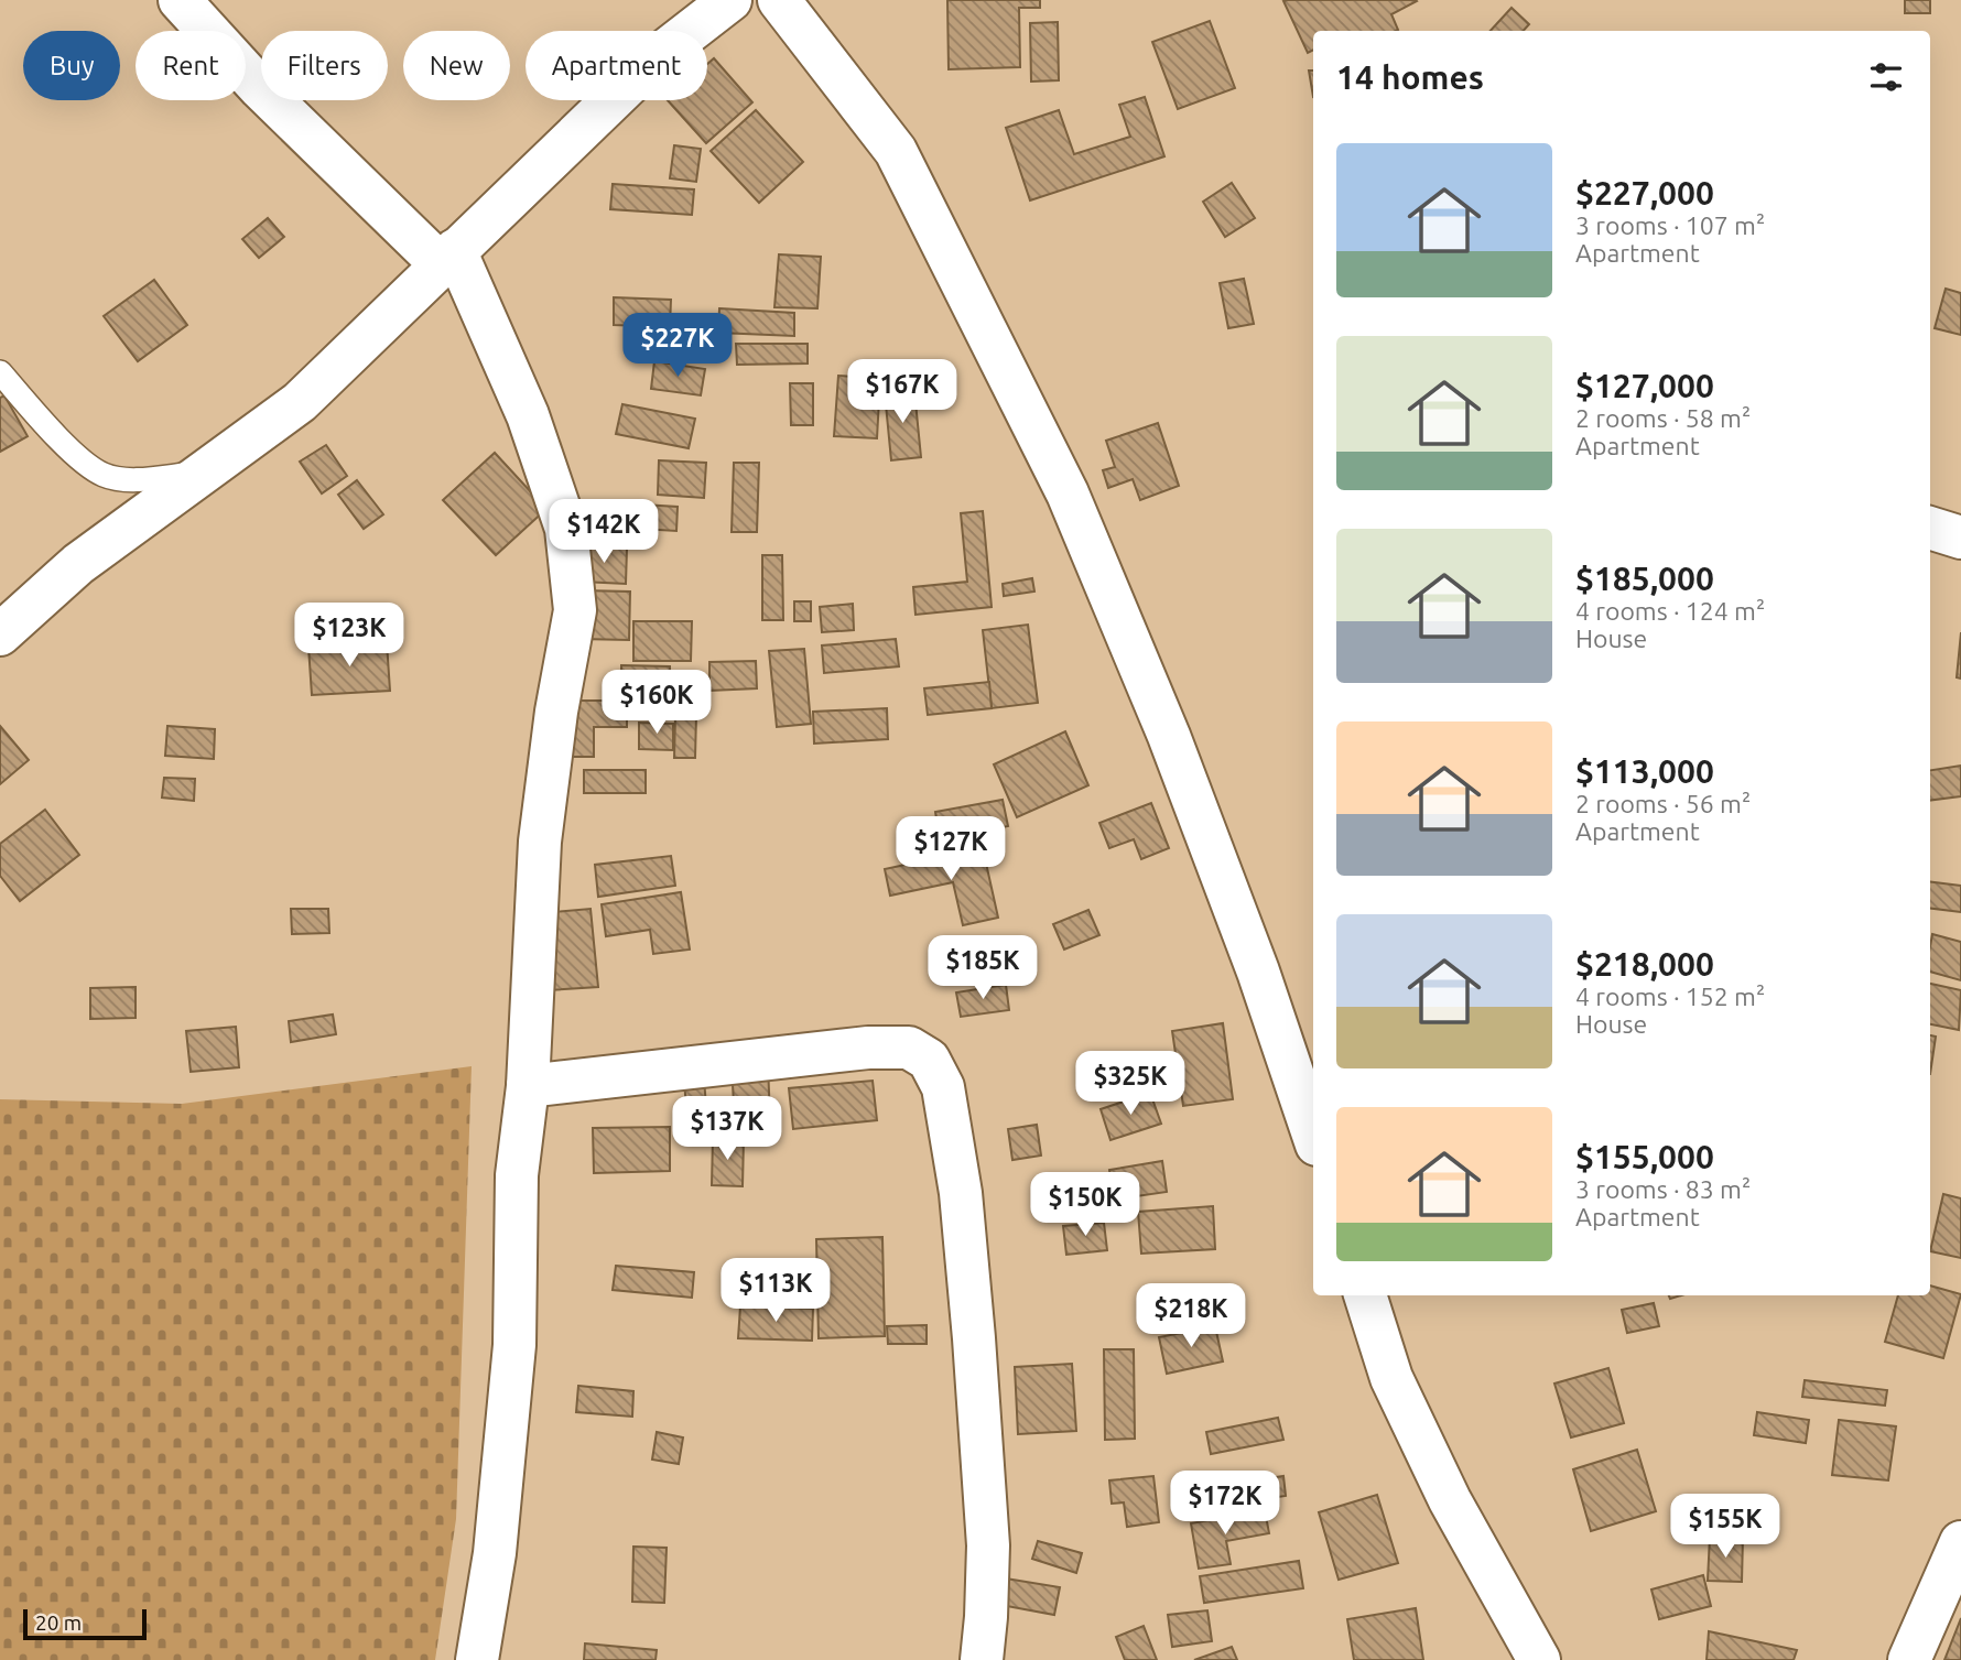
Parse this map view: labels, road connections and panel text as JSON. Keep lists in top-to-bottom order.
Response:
{
  "scale_bar": "20 m",
  "page": {
    "chip": [
      "Buy",
      "Rent",
      "Filters",
      "New",
      "Apartment"
    ],
    "heading": "14 homes",
    "list": [
      {
        "name": "$227,000",
        "note": "3 rooms · 107 m² · Apartment"
      },
      {
        "name": "$127,000",
        "note": "2 rooms · 58 m² · Apartment"
      },
      {
        "name": "$185,000",
        "note": "4 rooms · 124 m² · House"
      },
      {
        "name": "$113,000",
        "note": "2 rooms · 56 m² · Apartment"
      },
      {
        "name": "$218,000",
        "note": "4 rooms · 152 m² · House"
      },
      {
        "name": "$155,000",
        "note": "3 rooms · 83 m² · Apartment"
      }
    ],
    "price": [
      "$227K",
      "$167K",
      "$142K",
      "$123K",
      "$160K",
      "$127K",
      "$185K",
      "$325K",
      "$137K",
      "$150K",
      "$113K",
      "$218K",
      "$172K",
      "$155K"
    ],
    "scale": "20 m"
  }
}
